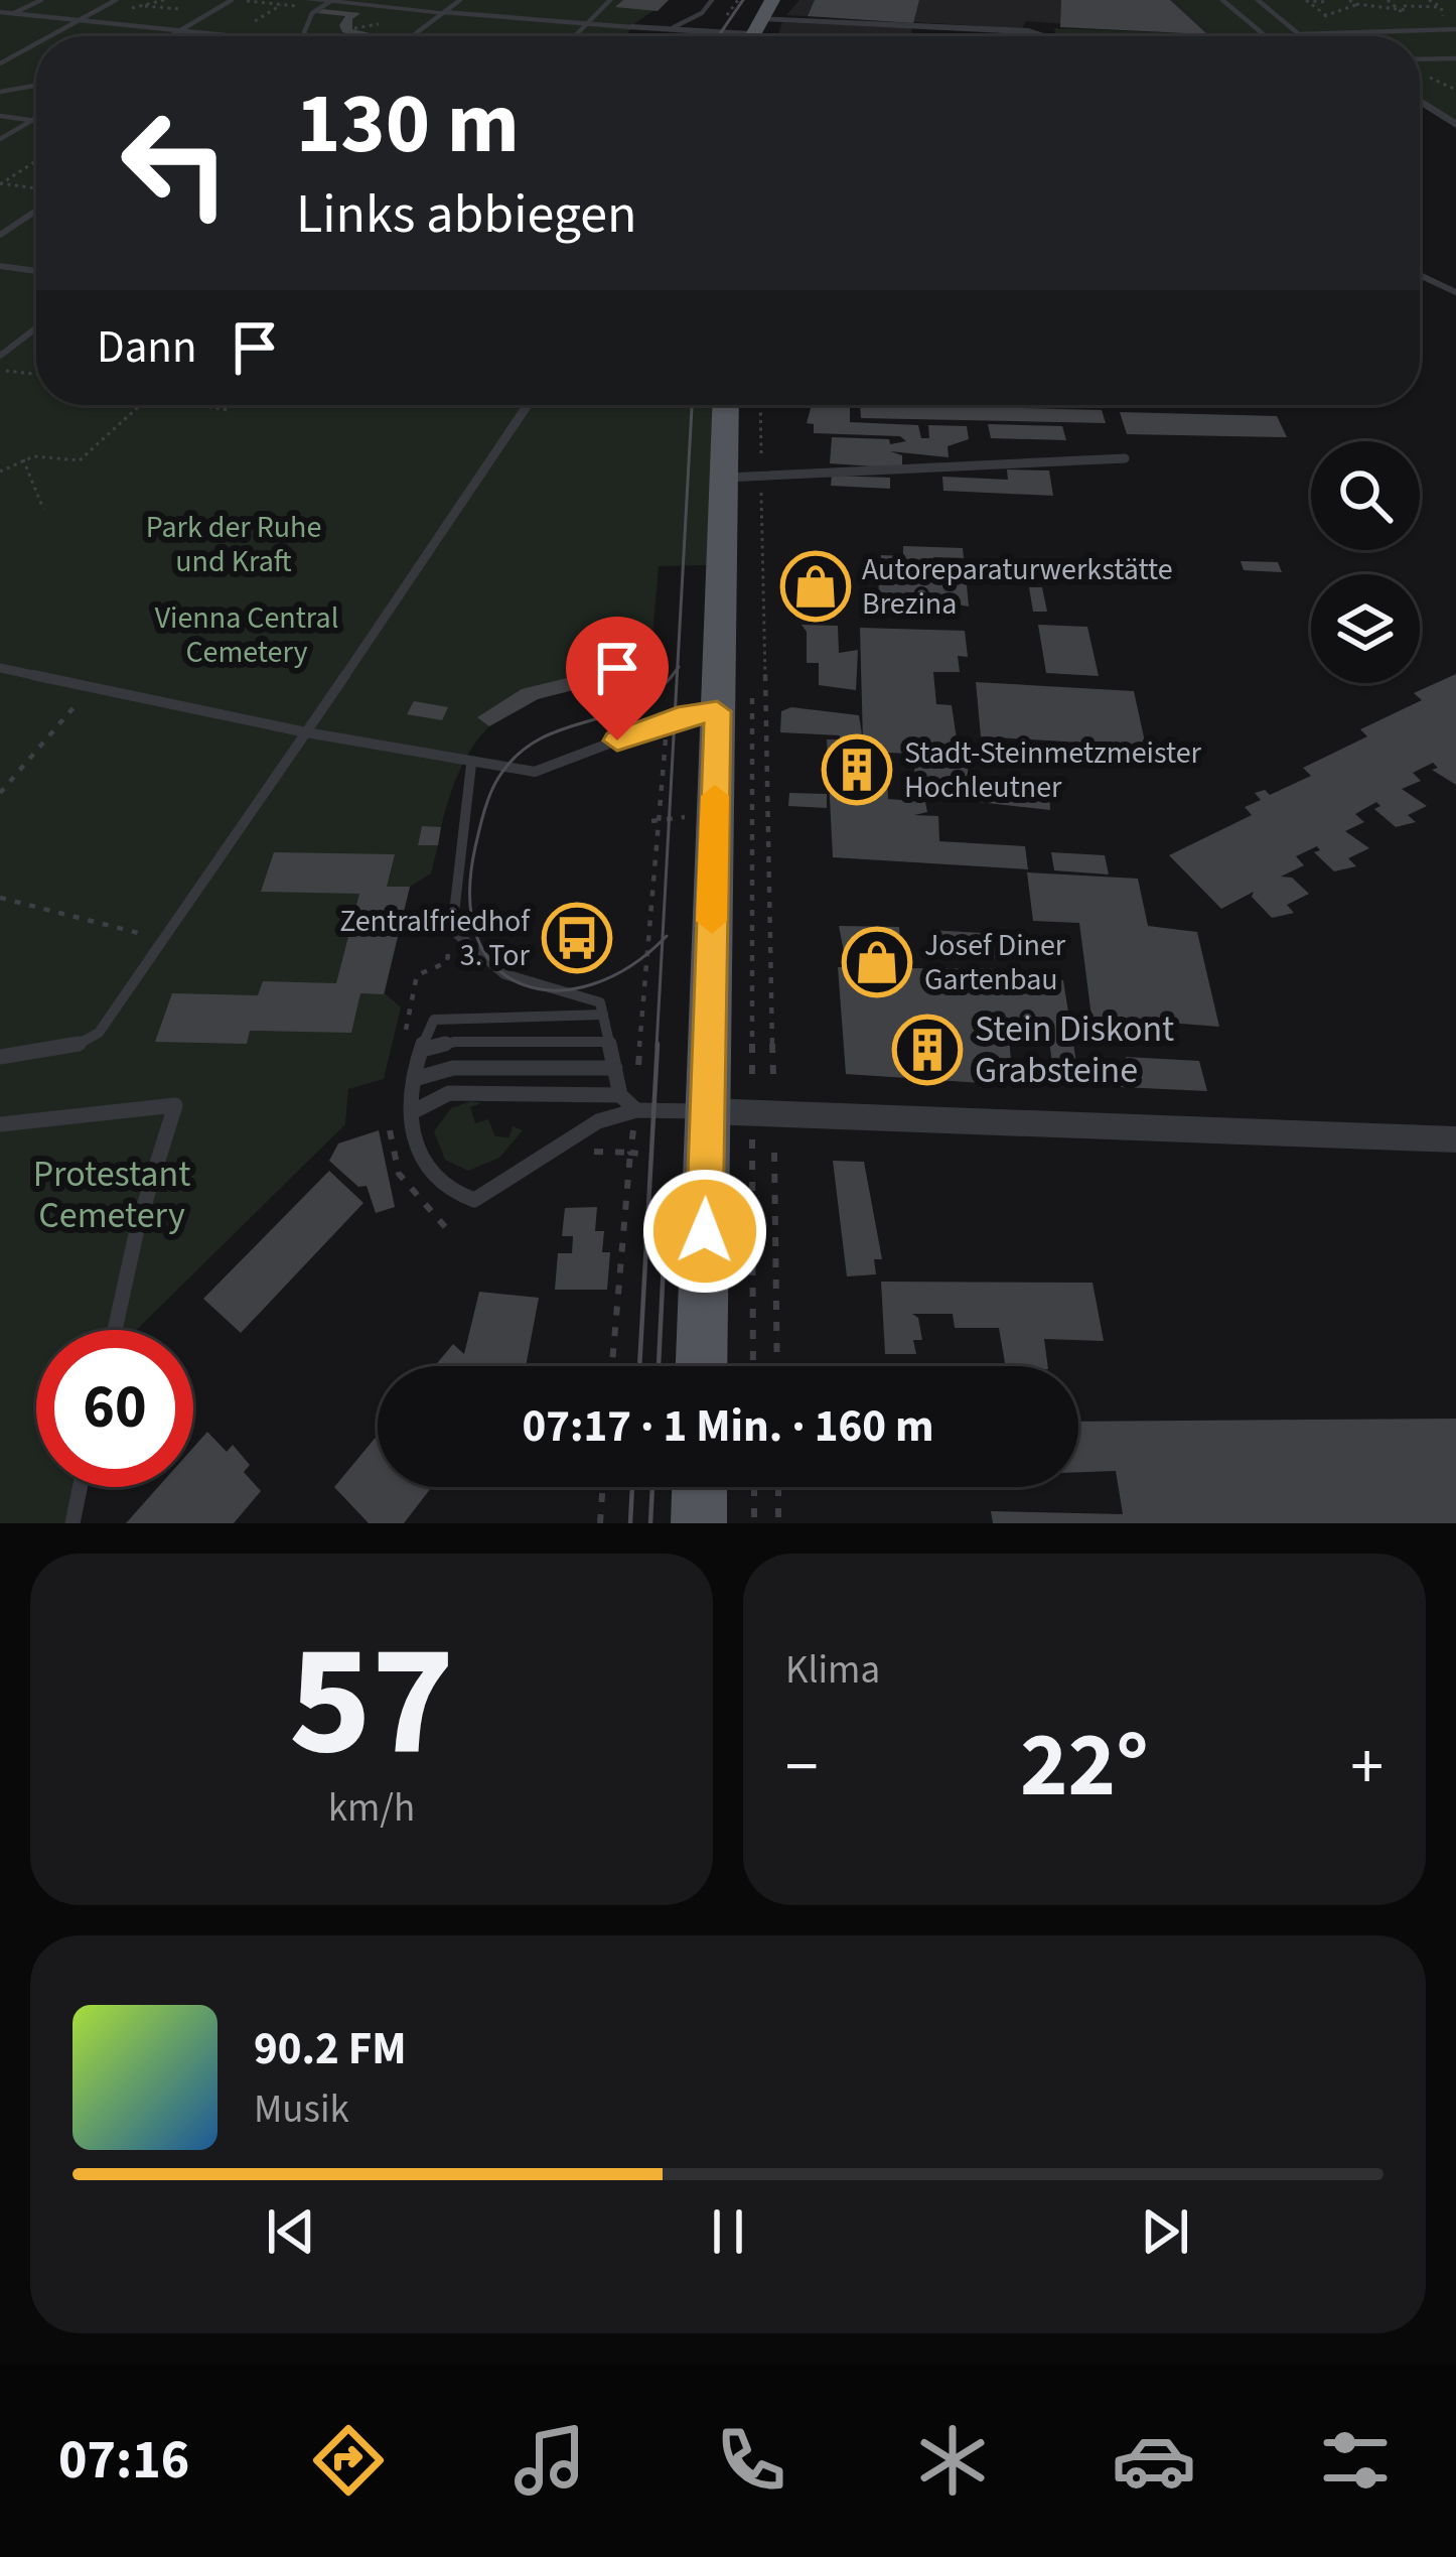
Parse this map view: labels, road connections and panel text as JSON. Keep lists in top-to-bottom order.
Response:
{
  "parks": ["Park der Ruhe und Kraft", "Vienna Central Cemetery", "Protestant Cemetery"],
  "places": {
    "shop": ["Autoreparaturwerkstätte Brezina", "Josef Diner Gartenbau"],
    "building": ["Stadt-Steinmetzmeister Hochleutner", "Stein Diskont Grabsteine"],
    "bus stop": ["Zentralfriedhof 3. Tor"]
  },
  "page": {
    "turn": ["130 m", "Links abbiegen"],
    "then": "Dann",
    "limit": "60",
    "trip": "07:17 · 1 Min. · 160 m",
    "tile": [
      ["57", "km/h"],
      "Klima"
    ],
    "heat": ["−", "22°", "+"],
    "song": ["90.2 FM", "Musik"],
    "tabs": "07:16"
  }
}
